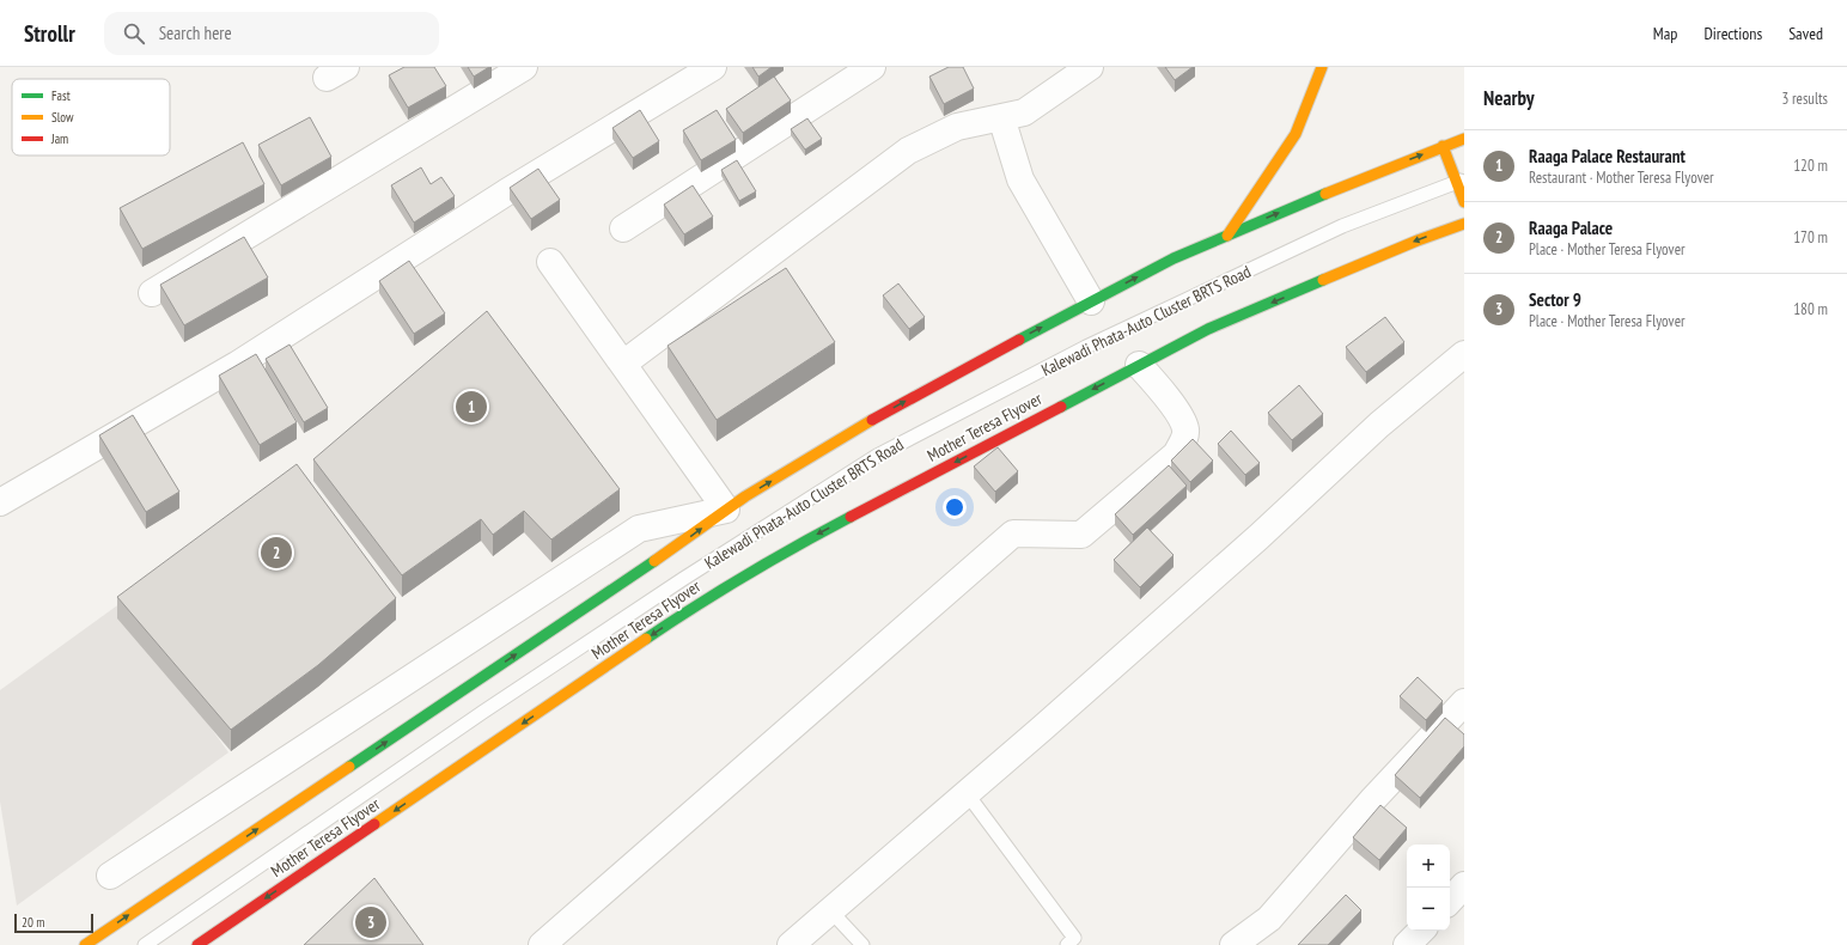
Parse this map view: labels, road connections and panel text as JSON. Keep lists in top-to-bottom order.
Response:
{
  "streets": {
    "main road": ["Mother Teresa Flyover"],
    "lane": ["Kalewadi Phata-Auto Cluster BRTS Road"]
  },
  "legend": ["Fast", "Slow", "Jam"],
  "scale_bar": "20 m",
  "page": {
    "header": "Strollr",
    "search": "Search here",
    "nav": ["Map", "Directions", "Saved"],
    "heading": ["Nearby", "3 results"],
    "list": [
      {
        "mark": "1",
        "name": "Raaga Palace Restaurant",
        "note": "Restaurant · Mother Teresa Flyover",
        "value": "120 m"
      },
      {
        "mark": "2",
        "name": "Raaga Palace",
        "note": "Place · Mother Teresa Flyover",
        "value": "170 m"
      },
      {
        "mark": "3",
        "name": "Sector 9",
        "note": "Place · Mother Teresa Flyover",
        "value": "180 m"
      }
    ],
    "pins": ["1", "2", "3"],
    "map_buttons": ["+", "−"],
    "scale": "20 m"
  }
}
